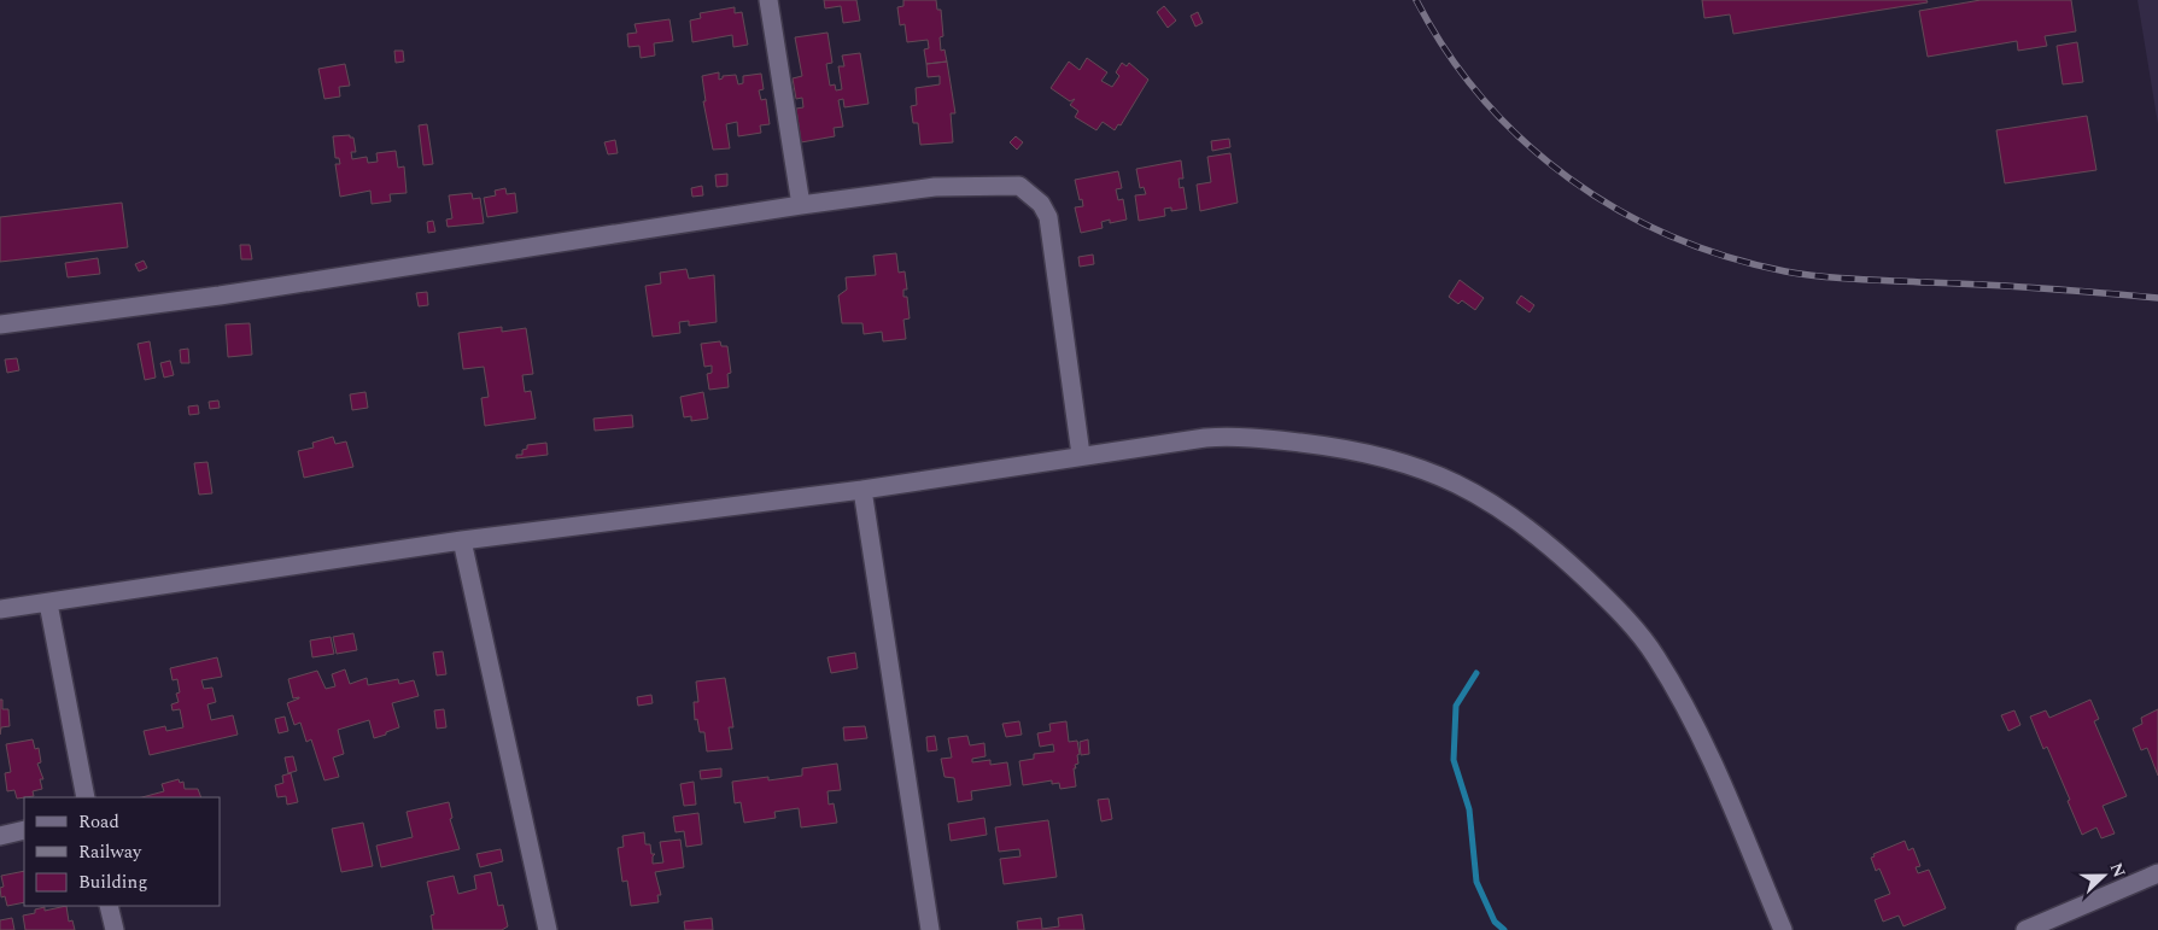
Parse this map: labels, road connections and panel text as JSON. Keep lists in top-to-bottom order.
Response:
{
  "legend": ["Road", "Railway", "Building"],
  "north": "right"
}
